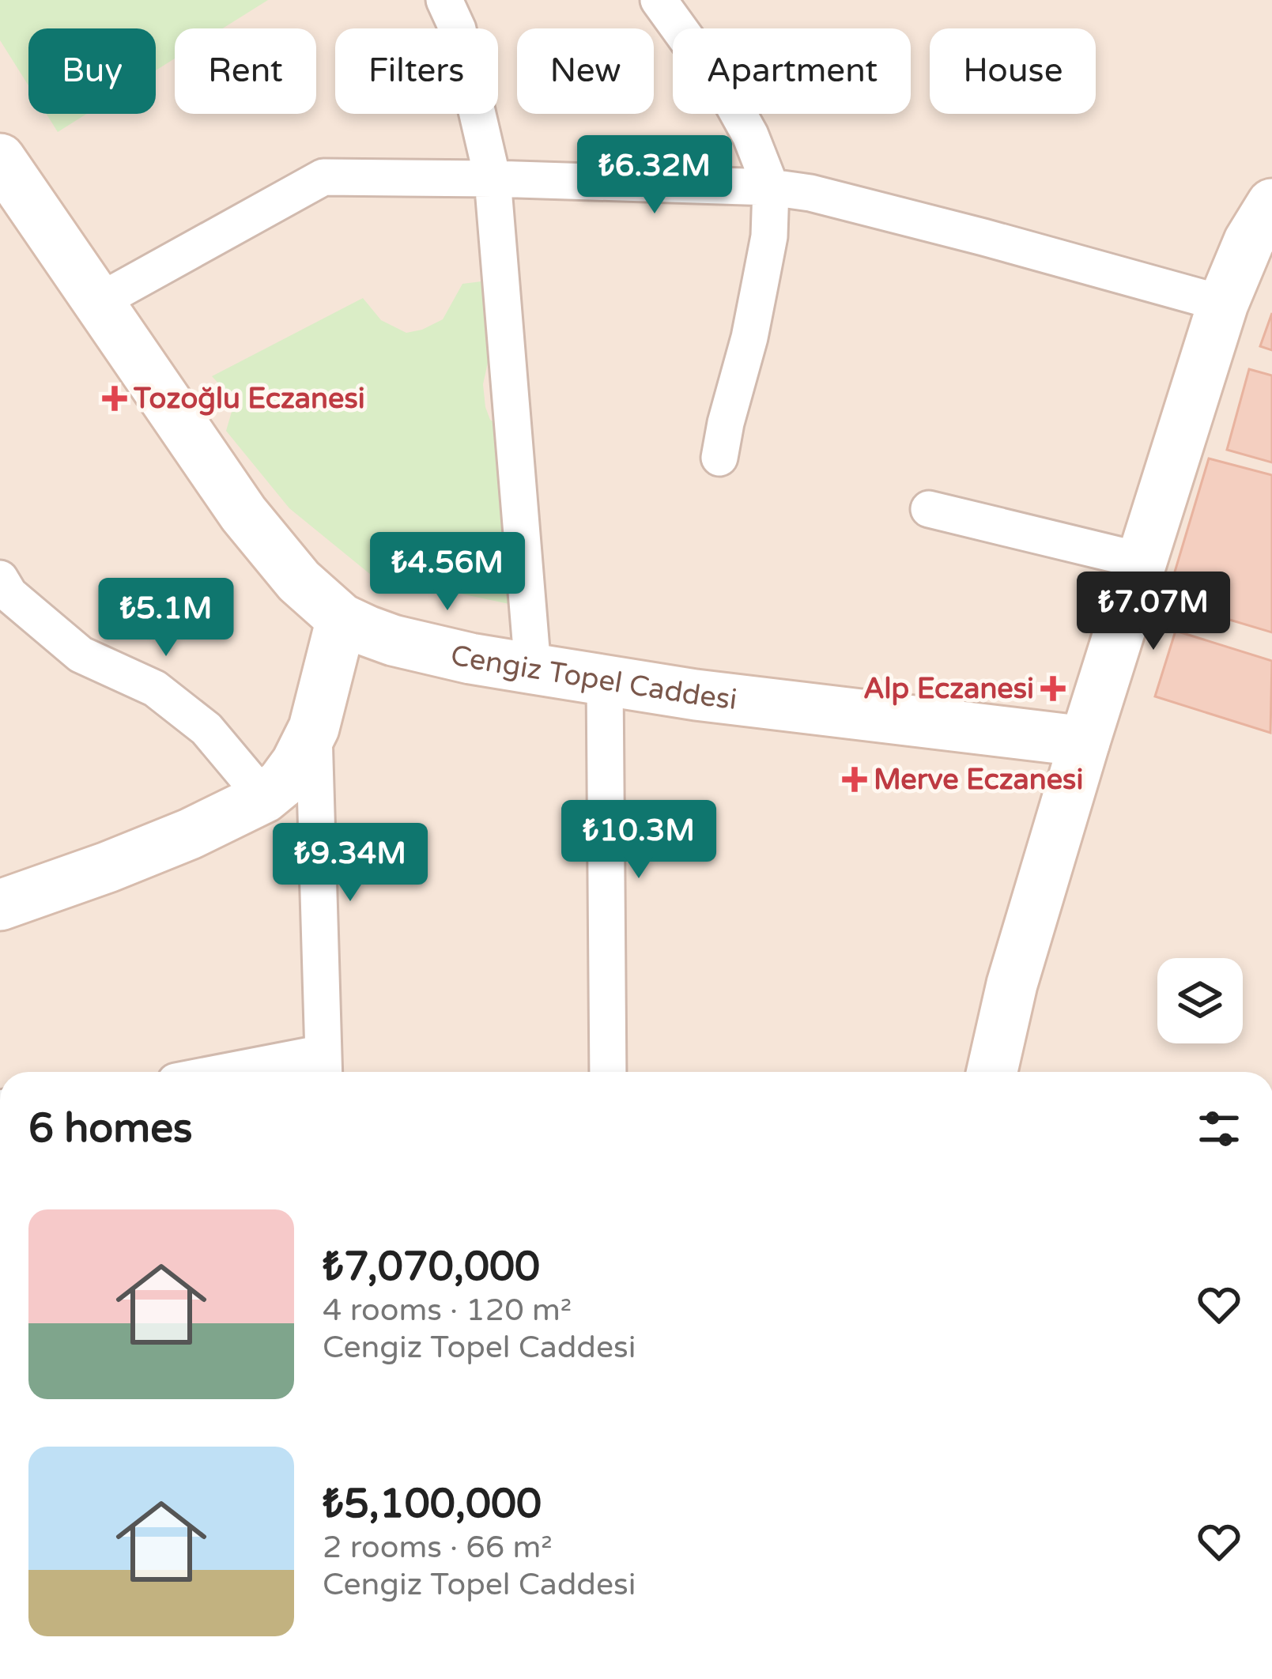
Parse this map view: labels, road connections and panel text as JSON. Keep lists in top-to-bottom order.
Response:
{
  "streets": {
    "street": ["Cengiz Topel Caddesi"]
  },
  "places": {
    "health": ["Tozoğlu Eczanesi", "Alp Eczanesi", "Merve Eczanesi"]
  },
  "page": {
    "chip": [
      "Buy",
      "Rent",
      "Filters",
      "New",
      "Apartment",
      "House"
    ],
    "price": [
      "₺6.32M",
      "₺4.56M",
      "₺7.07M",
      "₺5.1M",
      "₺10.3M",
      "₺9.34M"
    ],
    "heading": "6 homes",
    "list": [
      {
        "name": "₺7,070,000",
        "note": "4 rooms · 120 m² · Cengiz Topel Caddesi"
      },
      {
        "name": "₺5,100,000",
        "note": "2 rooms · 66 m² · Cengiz Topel Caddesi"
      }
    ]
  }
}
